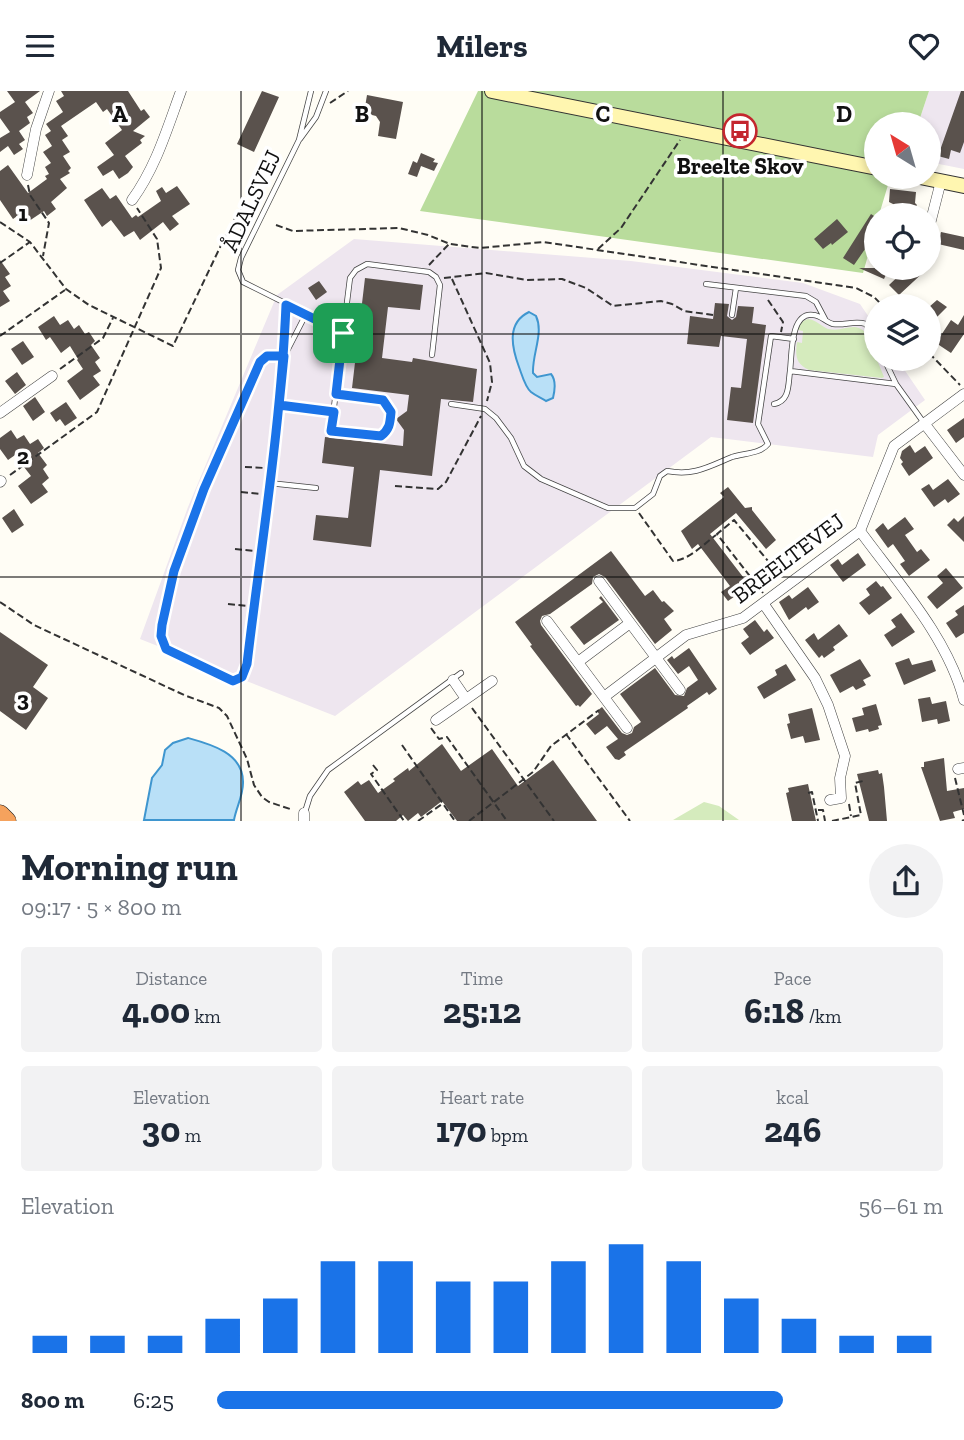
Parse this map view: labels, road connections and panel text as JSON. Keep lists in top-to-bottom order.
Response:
{
  "streets": {
    "street": ["BREELTEVEJ"],
    "lane": ["ÅDALSVEJ"]
  },
  "places": {
    "bus stop": ["Breelte Skov"]
  },
  "north": "top left",
  "page": {
    "header": "Milers",
    "heading": ["Morning run", "09:17 · 5 × 800 m"],
    "stats": [
      ["Distance", "4.00 km"],
      ["Time", "25:12"],
      ["Pace", "6:18 /km"],
      ["Elevation", "30 m"],
      ["Heart rate", "170 bpm"],
      ["kcal", "246"]
    ],
    "chart": ["Elevation", "56–61 m"],
    "list": [
      {
        "name": "800 m",
        "note": "6:25"
      }
    ]
  },
  "grid": {
    "columns": [
      "A",
      "B",
      "C",
      "D"
    ],
    "rows": ["1", "2", "3"]
  }
}
